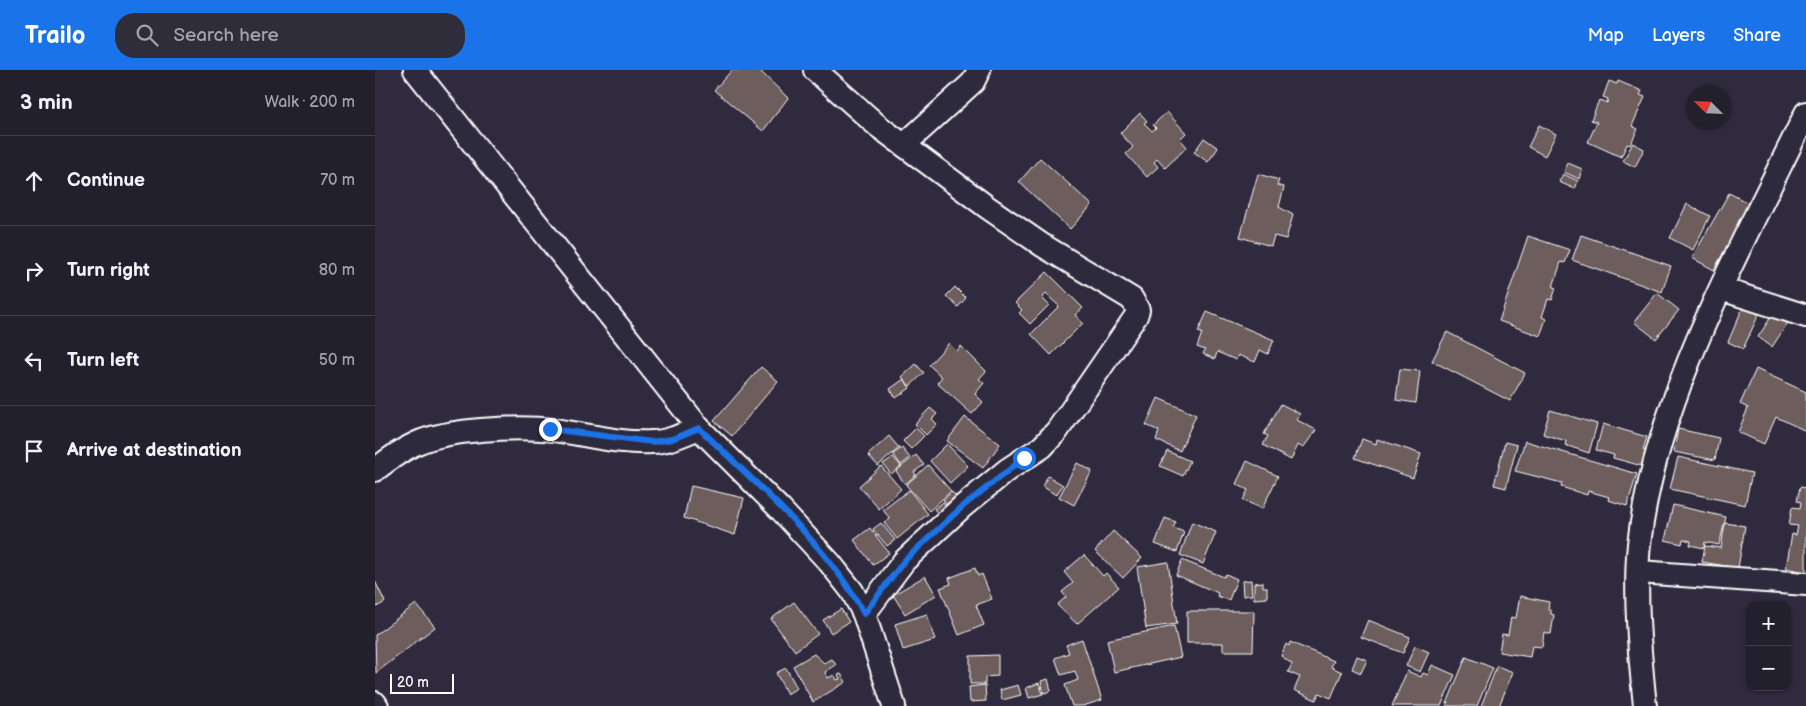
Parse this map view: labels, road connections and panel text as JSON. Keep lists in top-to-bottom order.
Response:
{
  "scale_bar": "20 m",
  "north": "top left",
  "page": {
    "header": "Trailo",
    "search": "Search here",
    "nav": ["Map", "Layers", "Share"],
    "heading": ["3 min", "Walk · 200 m"],
    "list": [
      ["Continue", "70 m"],
      ["Turn right", "80 m"],
      ["Turn left", "50 m"],
      "Arrive at destination"
    ],
    "map_buttons": ["+", "−"],
    "scale": "20 m"
  }
}
